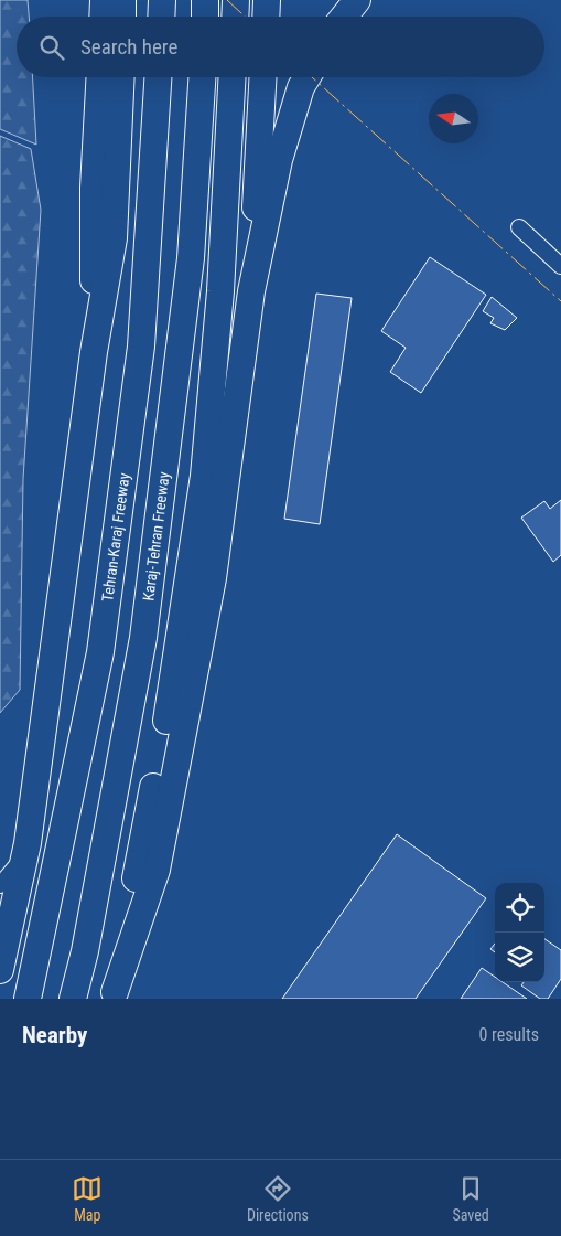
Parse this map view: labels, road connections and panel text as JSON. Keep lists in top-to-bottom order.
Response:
{
  "streets": {
    "highway": ["Tehran-Karaj Freeway", "Karaj-Tehran Freeway"]
  },
  "north": "left",
  "page": {
    "search": "Search here",
    "heading": ["Nearby", "0 results"],
    "nav": ["Map", "Directions", "Saved"]
  }
}
